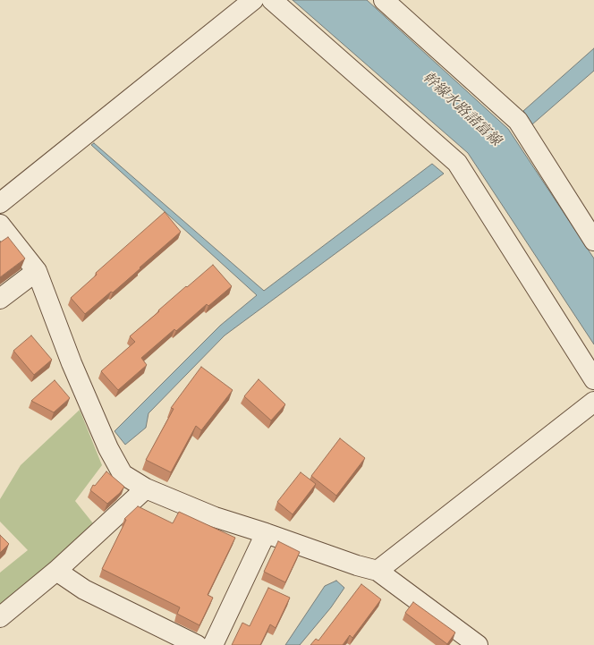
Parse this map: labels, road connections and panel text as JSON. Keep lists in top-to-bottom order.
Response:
{
  "water": ["幹線水路諸富線"]
}
